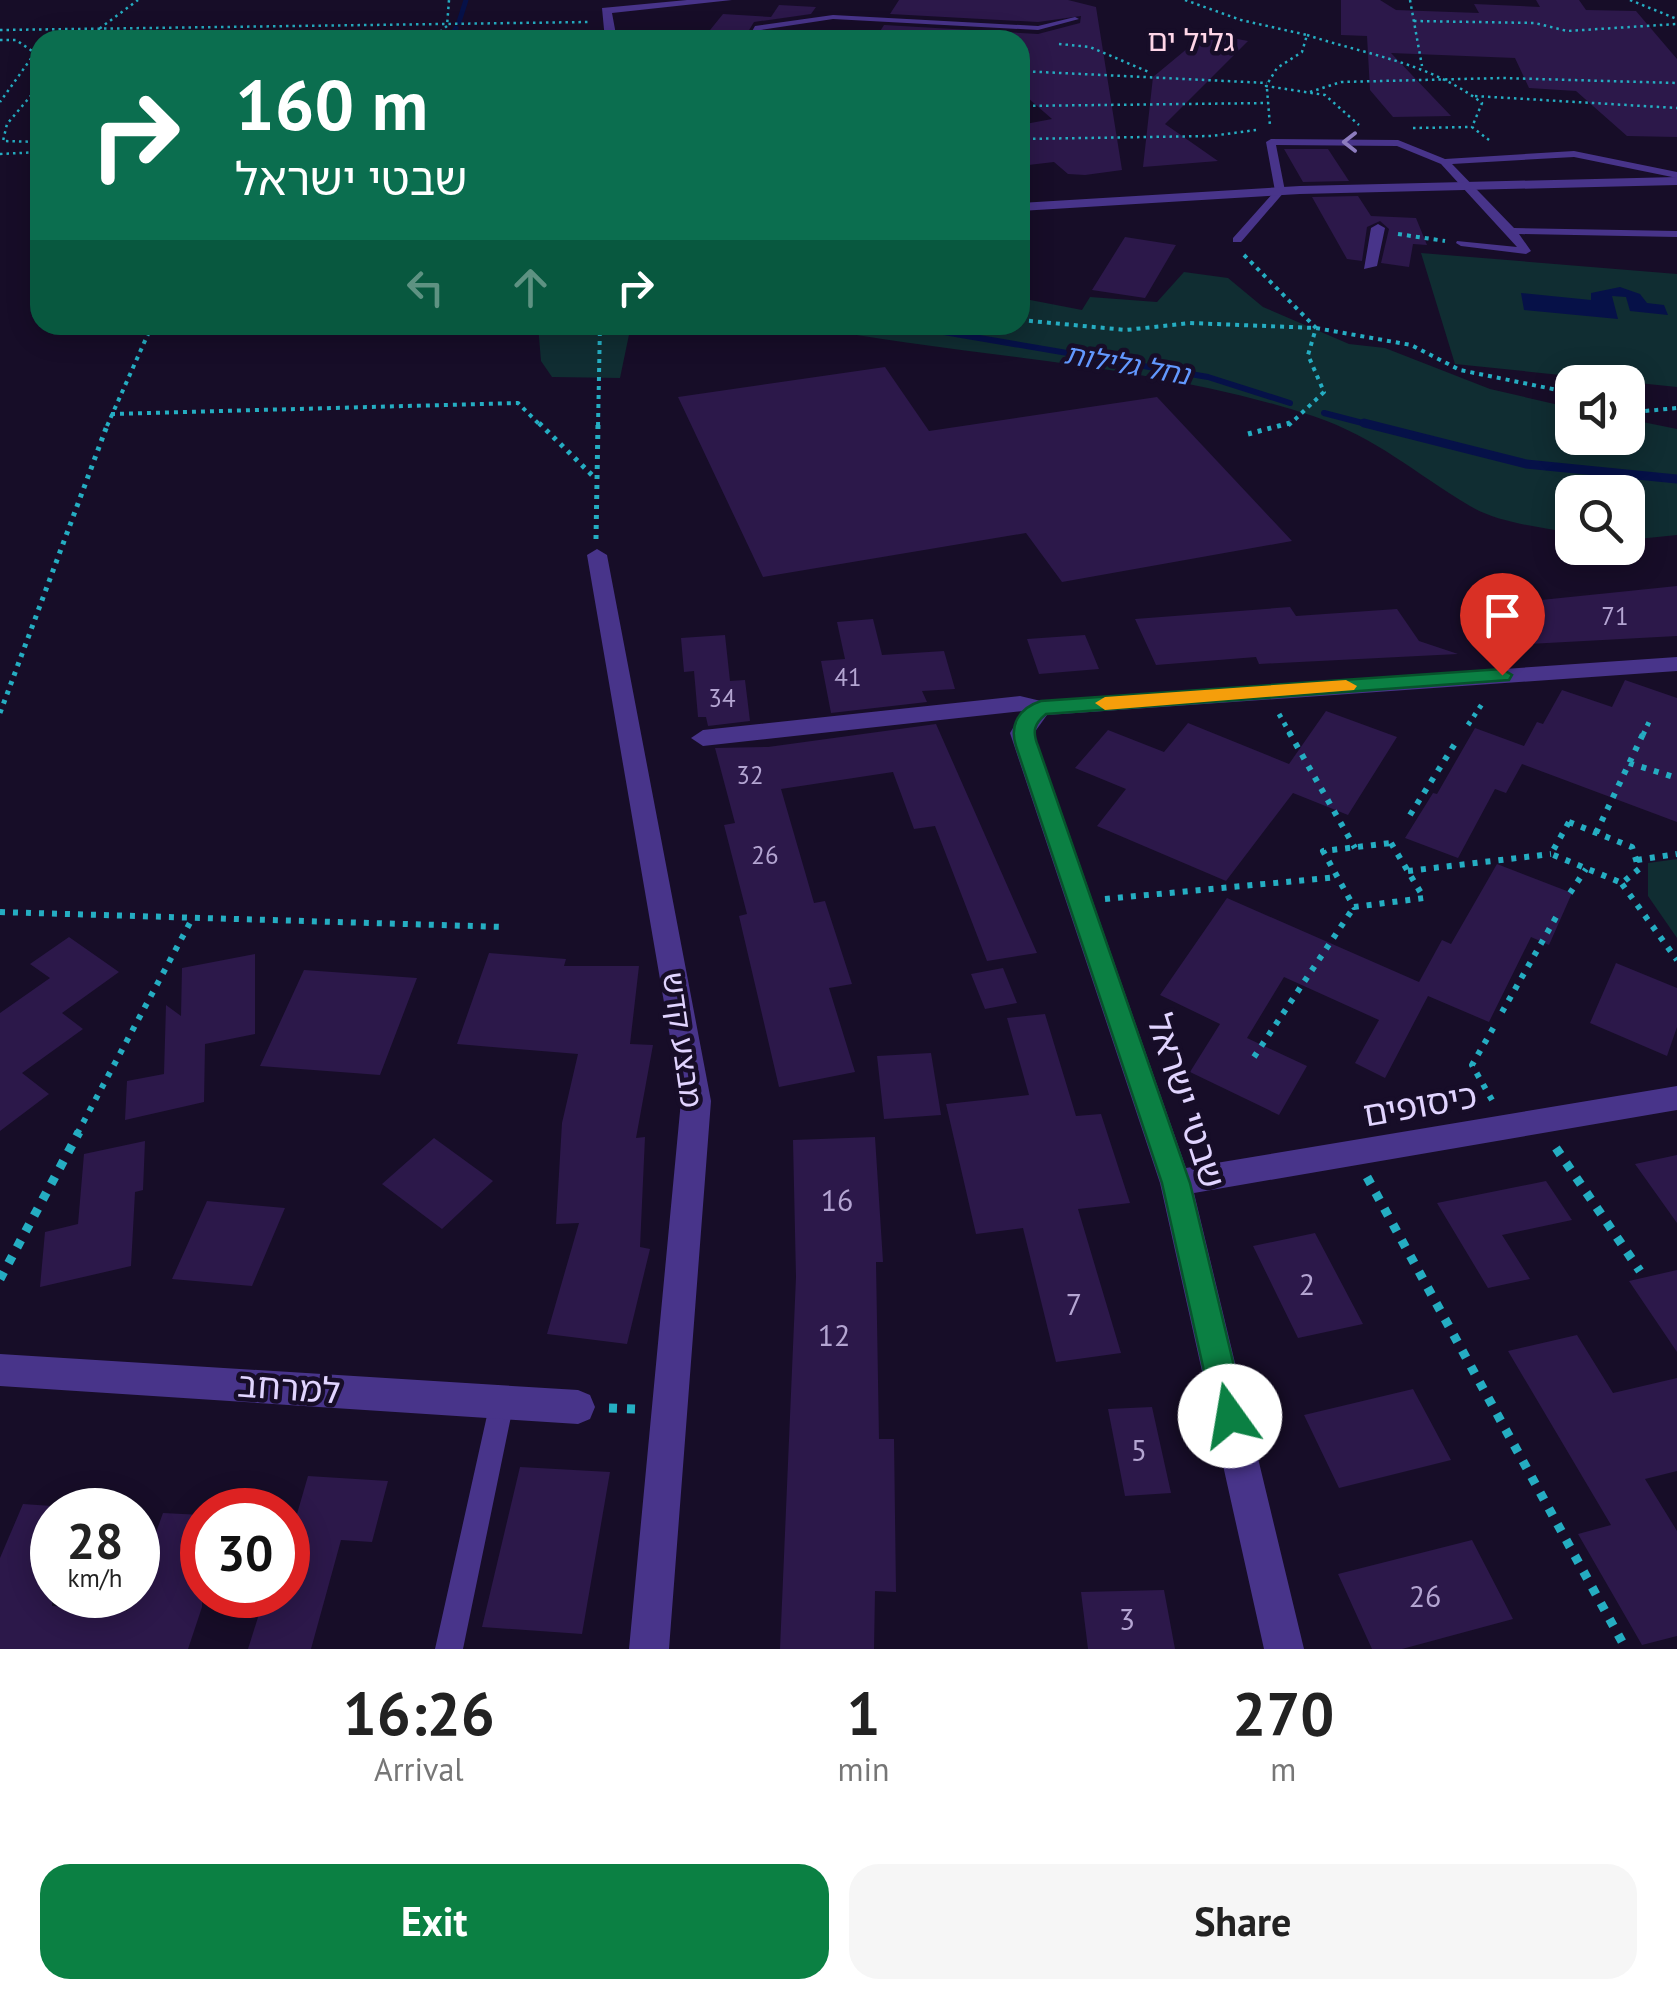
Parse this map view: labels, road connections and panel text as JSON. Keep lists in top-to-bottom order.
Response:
{
  "streets": {
    "street": [
      "מבצע קדש",
      "שבטי ישראל",
      "כיסופים",
      "למרחב"
    ]
  },
  "crossings": [
    ["שבטי ישראל", "כיסופים"]
  ],
  "districts": ["גליל ים"],
  "water": ["נחל גלילות"],
  "house_numbers": [
    "71",
    "41",
    "34",
    "32",
    "26",
    "16",
    "2",
    "7",
    "12",
    "5",
    "26",
    "3"
  ],
  "page": {
    "turn": ["160 m", "שבטי ישראל"],
    "speed": "28 km/h",
    "limit": "30",
    "eta": [
      "16:26",
      "Arrival",
      "1",
      "min",
      "270",
      "m"
    ],
    "buttons": ["Exit", "Share"]
  }
}
